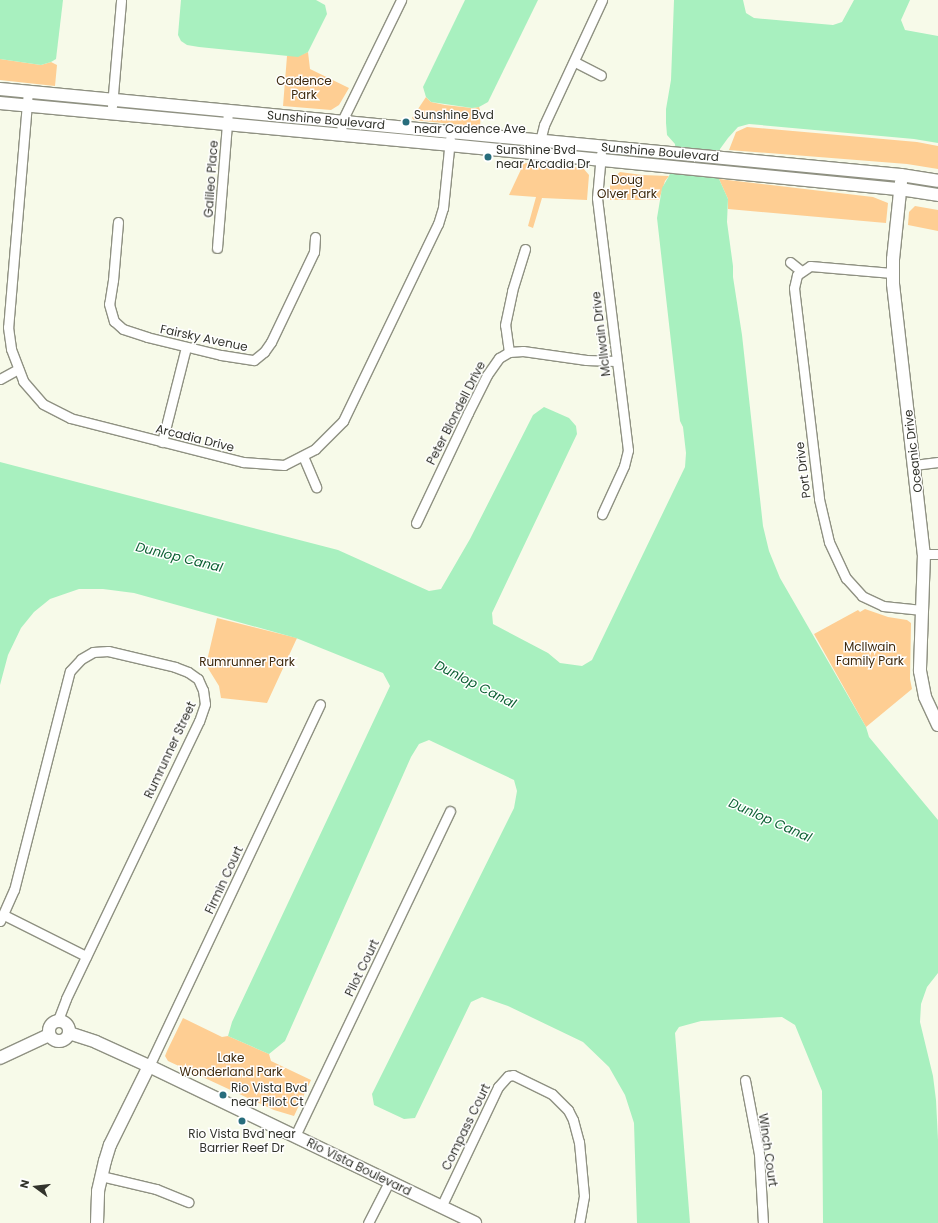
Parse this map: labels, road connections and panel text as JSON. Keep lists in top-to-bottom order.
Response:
{
  "streets": {
    "main road": ["Sunshine Boulevard", "Oceanic Drive", "Rio Vista Boulevard"],
    "street": [
      "Galileo Place",
      "McIIwain Drive",
      "Fairsky Avenue",
      "Peter Blondell Drive",
      "Arcadia Drive",
      "Port Drive",
      "Rumrunner Street",
      "Firmin Court",
      "Pilot Court",
      "Compass Court",
      "Winch Court"
    ]
  },
  "crossings": [
    ["Sunshine Boulevard", "Galileo Place"],
    ["Sunshine Boulevard", "McIIwain Drive"],
    ["Sunshine Boulevard", "Arcadia Drive"],
    ["Sunshine Boulevard", "Oceanic Drive"],
    ["Oceanic Drive", "Port Drive"],
    ["Rumrunner Street", "Rio Vista Boulevard"],
    ["Firmin Court", "Rio Vista Boulevard"],
    ["Pilot Court", "Rio Vista Boulevard"],
    ["Compass Court", "Rio Vista Boulevard"]
  ],
  "water": ["Dunlop Canal"],
  "parks": [
    "Cadence Park",
    "Doug Olver Park",
    "McIlwain Family Park",
    "Rumrunner Park",
    "Lake Wonderland Park"
  ],
  "places": [
    "Sunshine Bvd near Cadence Ave",
    "Sunshine Bvd near Arcadia Dr",
    "Rio Vista Bvd near Pilot Ct",
    "Rio Vista Bvd near Barrier Reef Dr"
  ],
  "north": "left"
}
